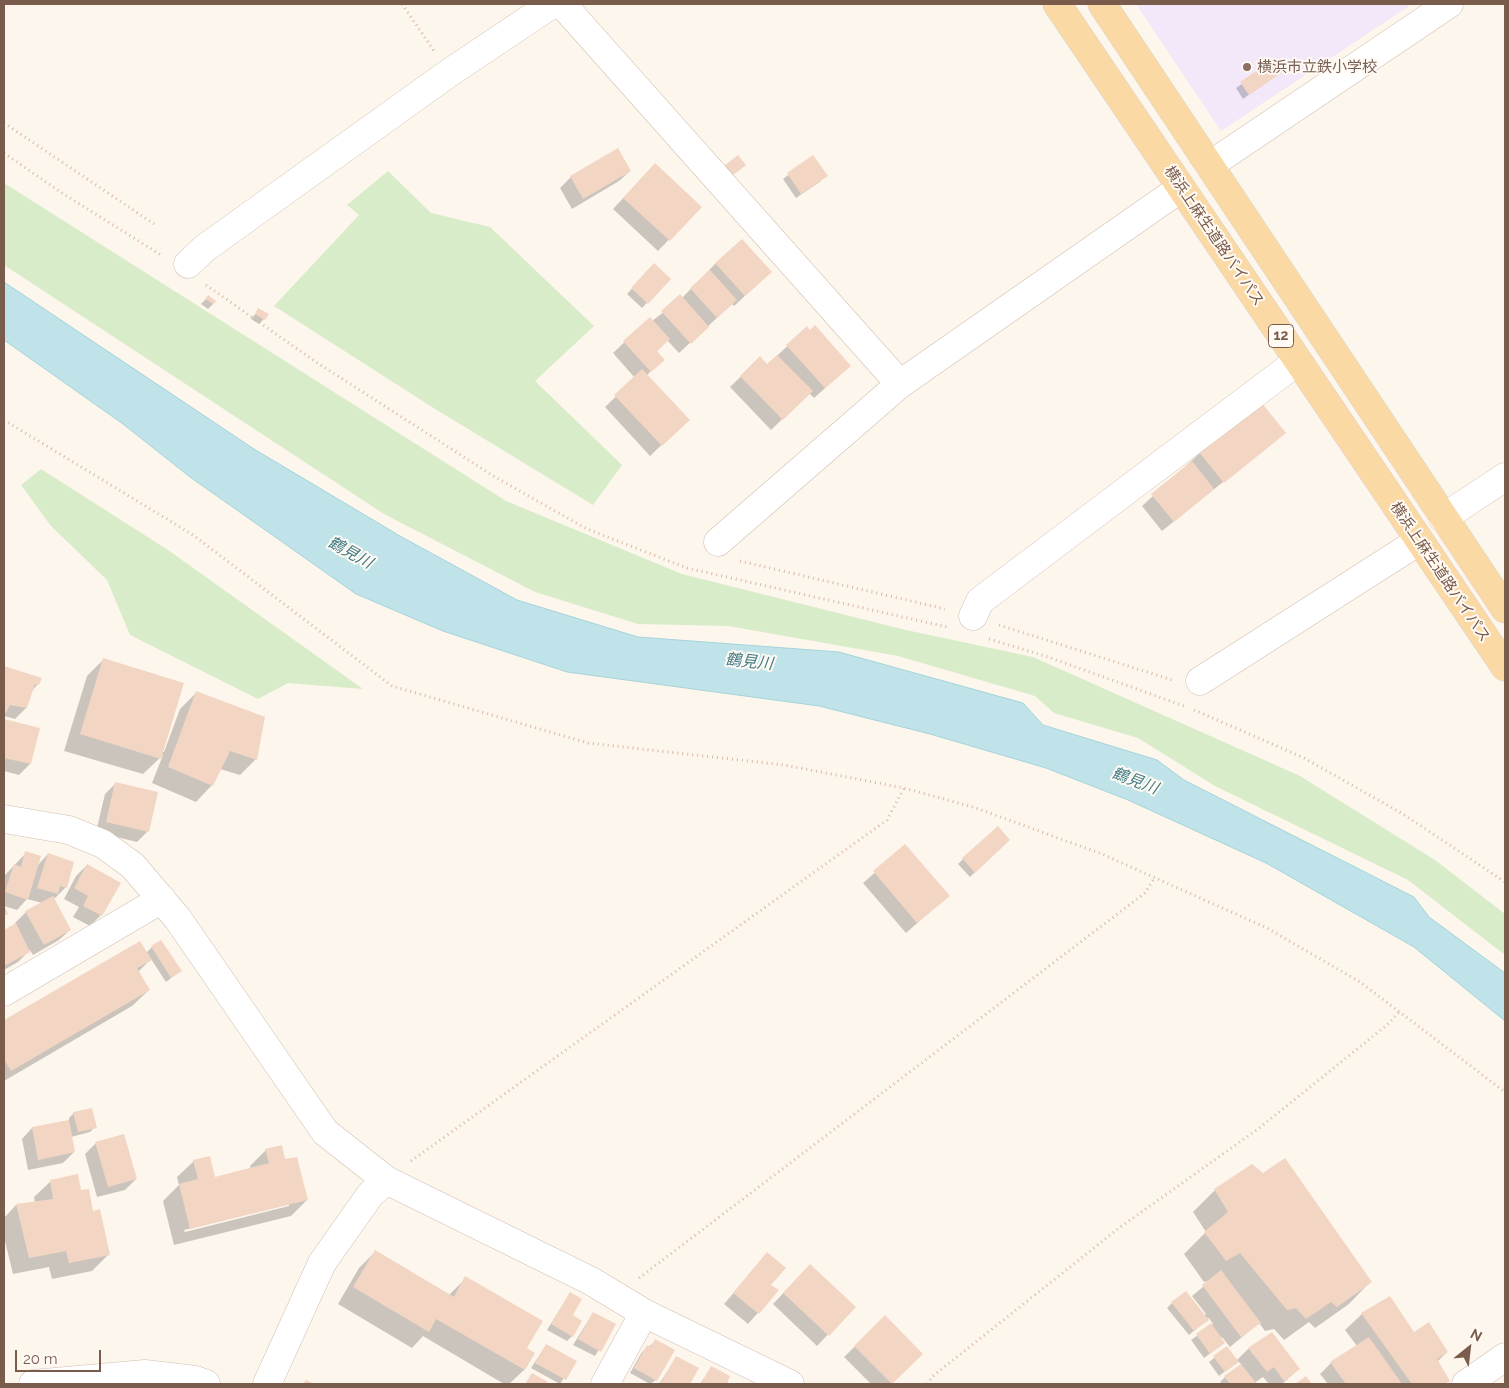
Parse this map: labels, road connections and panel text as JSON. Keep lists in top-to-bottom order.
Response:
{
  "streets": {
    "main road": ["横浜上麻生道路バイパス", "12"]
  },
  "water": ["鶴見川"],
  "places": ["横浜市立鉄小学校"],
  "scale_bar": "20 m",
  "north": "top right"
}
